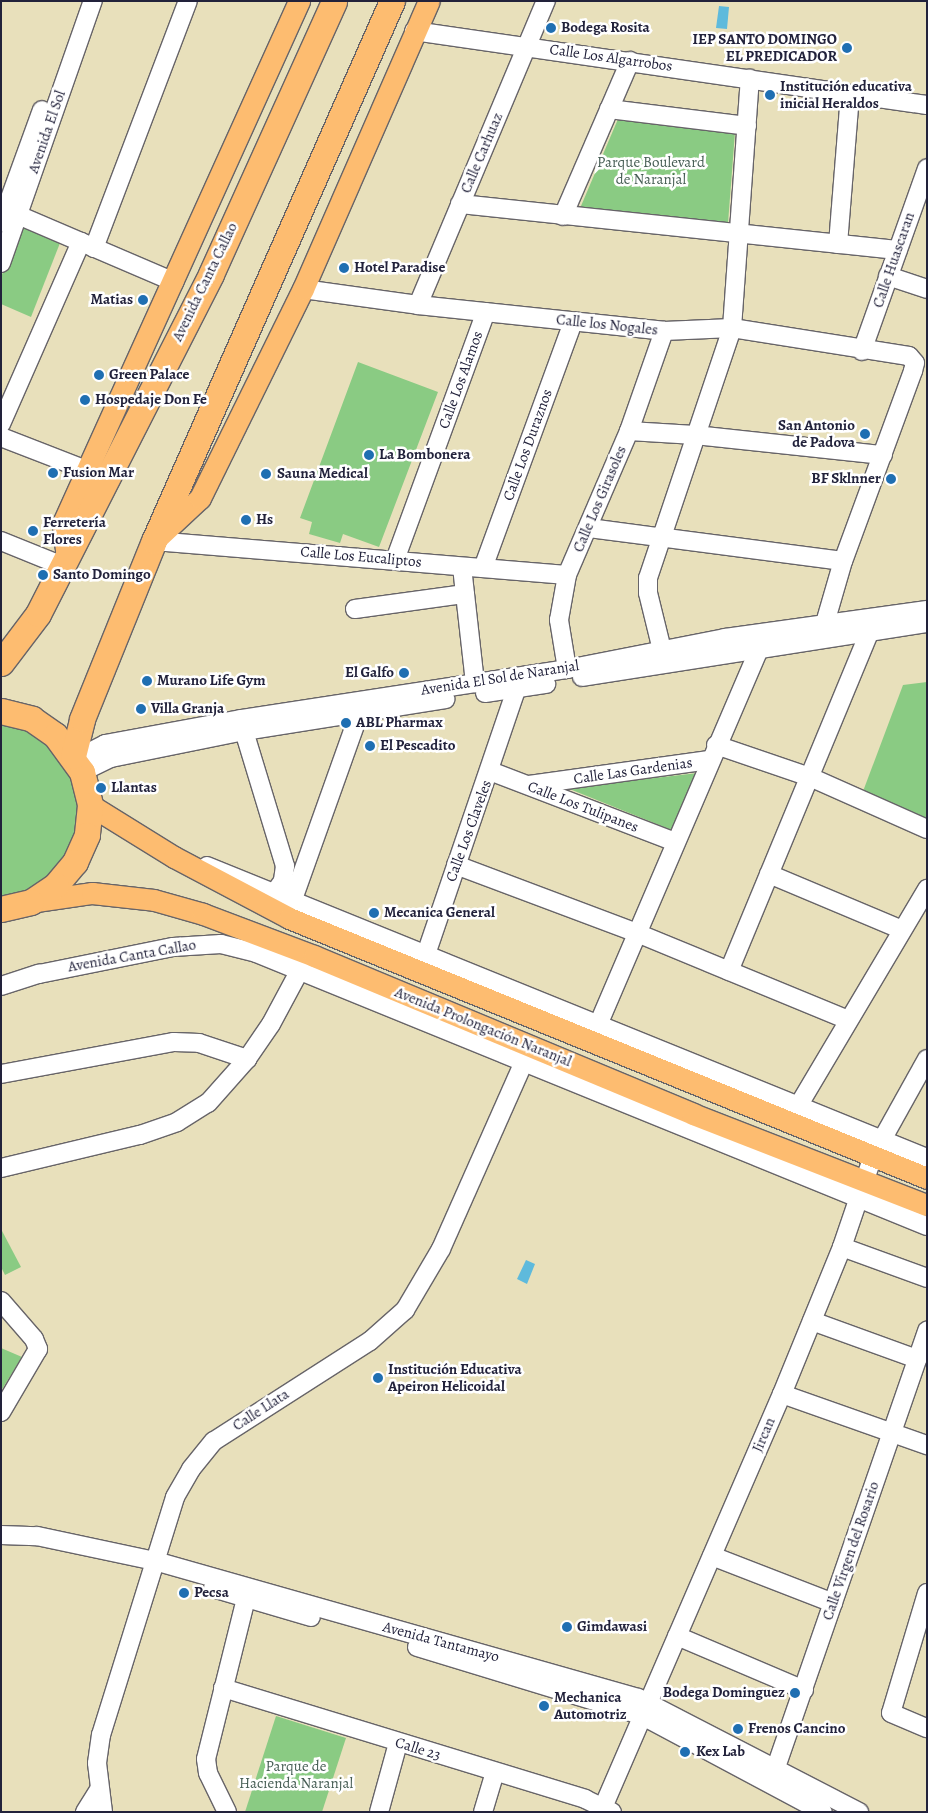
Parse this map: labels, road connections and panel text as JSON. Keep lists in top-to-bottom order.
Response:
{
  "streets": {
    "highway": ["Avenida Canta Callao"],
    "main road": ["Avenida Prolongación Naranjal"],
    "street": [
      "Calle Los Algarrobos",
      "Avenida El Sol",
      "Calle Carhuaz",
      "Calle Huascaran",
      "Calle los Nogales",
      "Calle Los Alamos",
      "Calle Los Duraznos",
      "Calle Los Girasoles",
      "Calle Los Eucaliptos",
      "Avenida El Sol de Naranjal",
      "Calle Las Gardenias",
      "Calle Los Tulipanes",
      "Calle Los Claveles",
      "Calle Llata",
      "Jircan",
      "Calle Virgen del Rosario",
      "Avenida Tantamayo",
      "Calle 23"
    ]
  },
  "crossings": [
    ["Calle Los Algarrobos", "Calle Carhuaz"],
    ["Calle Carhuaz", "Calle los Nogales"],
    ["Calle Huascaran", "Calle los Nogales"],
    ["Avenida Canta Callao", "Avenida Prolongación Naranjal"],
    ["Calle los Nogales", "Calle Los Alamos"],
    ["Calle los Nogales", "Calle Los Duraznos"],
    ["Calle los Nogales", "Calle Los Girasoles"],
    ["Calle Los Alamos", "Calle Los Eucaliptos"],
    ["Calle Los Duraznos", "Calle Los Eucaliptos"],
    ["Calle Los Girasoles", "Calle Los Eucaliptos"],
    ["Calle Los Girasoles", "Avenida El Sol de Naranjal"],
    ["Avenida El Sol de Naranjal", "Calle Los Claveles"],
    ["Calle Las Gardenias", "Calle Los Tulipanes"],
    ["Calle Los Tulipanes", "Calle Los Claveles"],
    ["Calle Los Claveles", "Avenida Prolongación Naranjal"],
    ["Avenida Prolongación Naranjal", "Calle Llata"],
    ["Avenida Prolongación Naranjal", "Jircan"],
    ["Calle Llata", "Avenida Tantamayo"],
    ["Jircan", "Avenida Tantamayo"],
    ["Jircan", "Calle 23"],
    ["Calle Virgen del Rosario", "Avenida Tantamayo"]
  ],
  "parks": ["Parque Boulevard de Naranjal", "Parque de Hacienda Naranjal"],
  "places": [
    "Bodega Rosita",
    "IEP SANTO DOMINGO EL PREDICADOR",
    "Institución educativa inicial Heraldos",
    "Hotel Paradise",
    "Matias",
    "Green Palace",
    "Hospedaje Don Fe",
    "San Antonio de Padova",
    "La Bombonera",
    "Fusion Mar",
    "Sauna Medical",
    "BF Sklnner",
    "Hs",
    "Ferretería Flores",
    "Santo Domingo",
    "El Galfo",
    "Murano Life Gym",
    "Villa Granja",
    "ABL Pharmax",
    "El Pescadito",
    "Llantas",
    "Mecanica General",
    "Institución Educativa Apeiron Helicoidal",
    "Pecsa",
    "Gimdawasi",
    "Bodega Dominguez",
    "Mechanica Automotriz",
    "Frenos Cancino",
    "Kex Lab"
  ]
}
